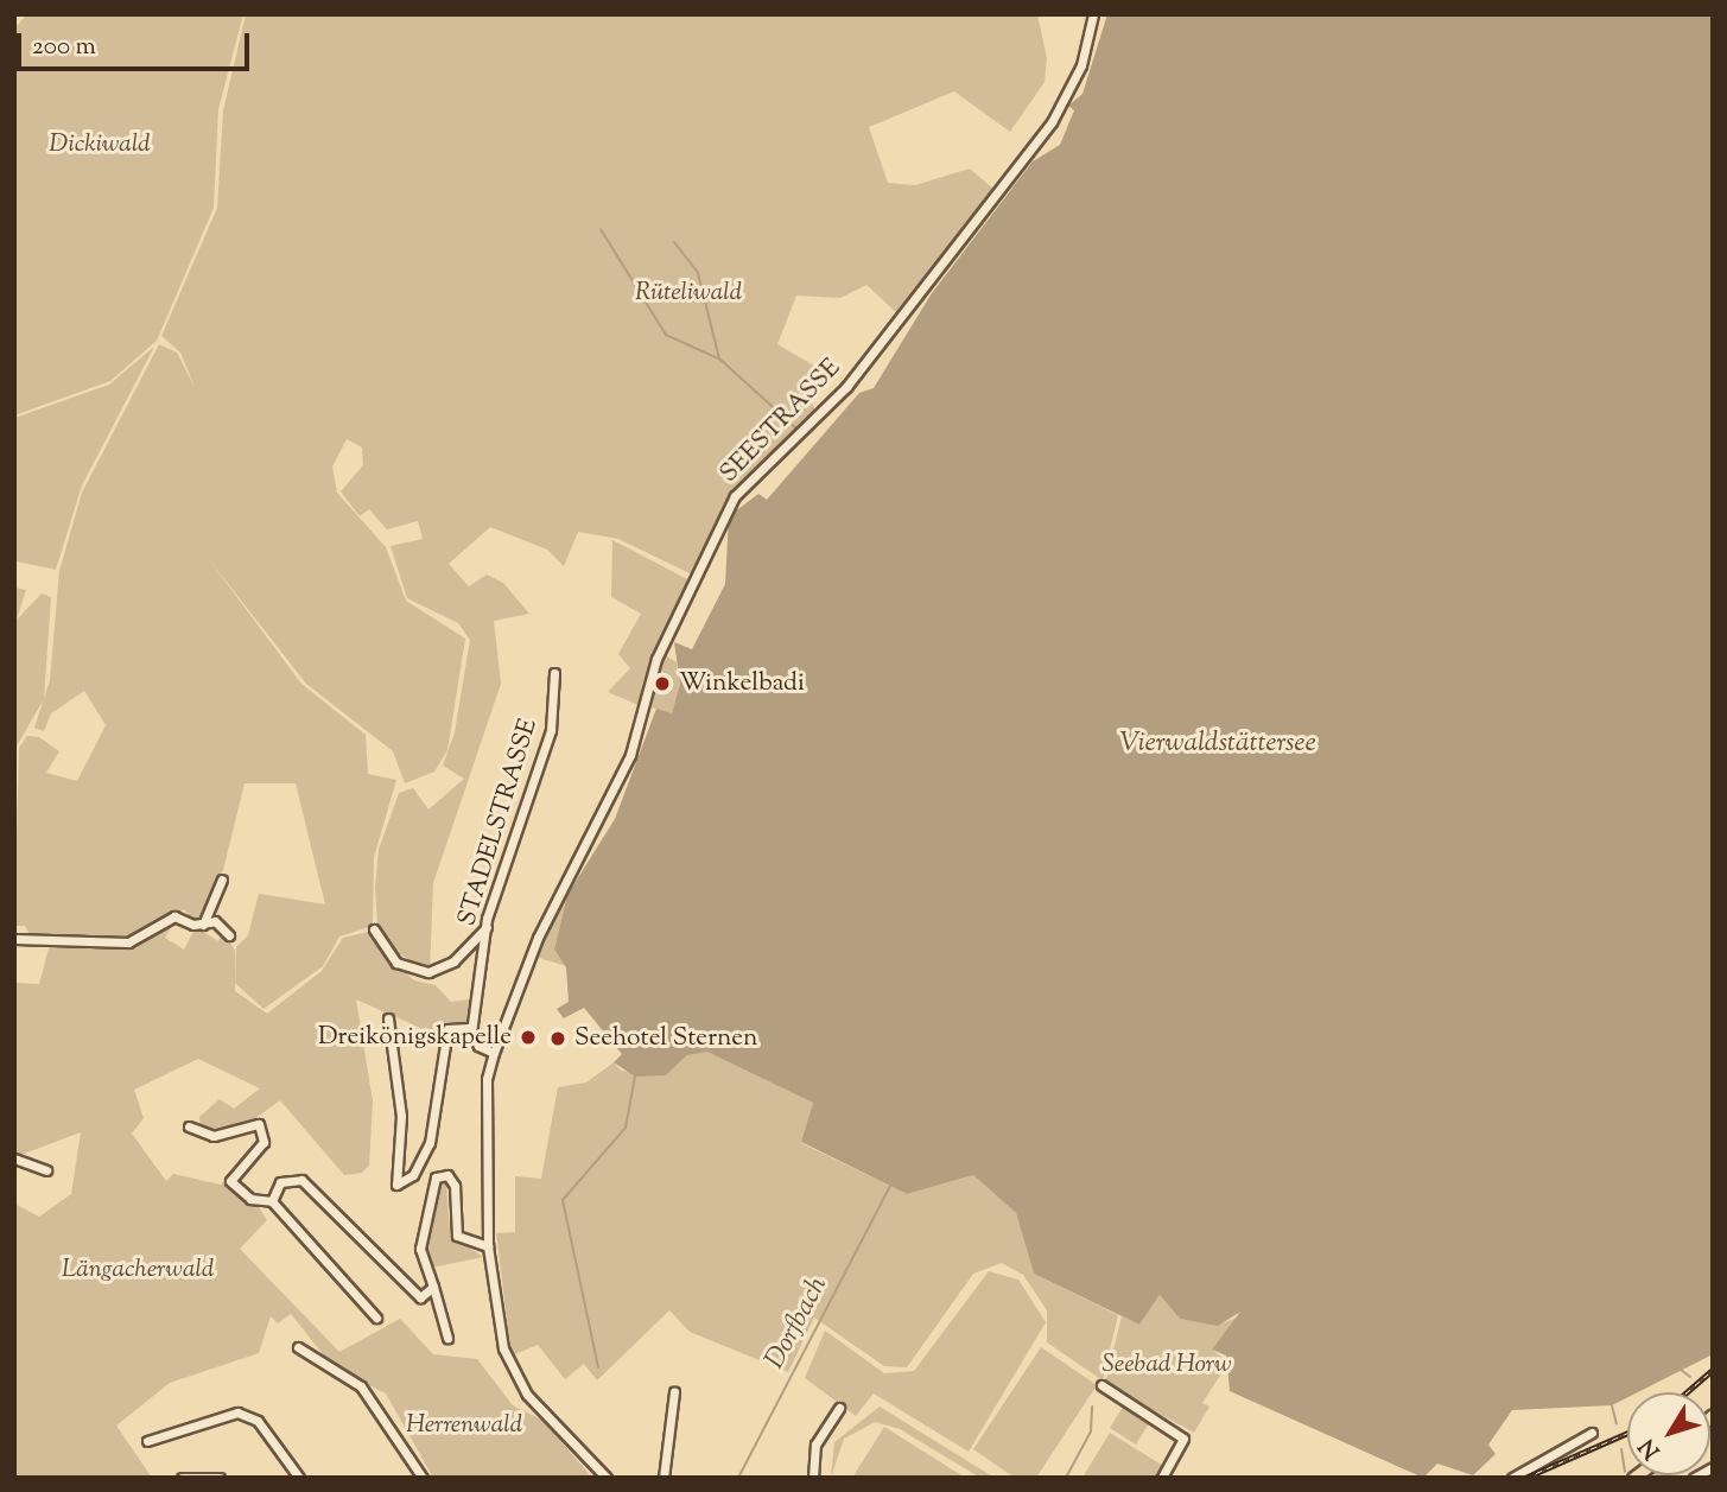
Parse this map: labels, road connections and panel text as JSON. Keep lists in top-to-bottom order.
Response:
{
  "streets": {
    "street": ["SEESTRASSE", "STADELSTRASSE"]
  },
  "water": ["Vierwaldstättersee", "Dorfbach"],
  "parks": [
    "Dickiwald",
    "Rüteliwald",
    "Längacherwald",
    "Seebad Horw",
    "Herrenwald"
  ],
  "places": ["Winkelbadi", "Dreikönigskapelle", "Seehotel Sternen"],
  "scale_bar": "200 m",
  "north": "bottom left"
}
